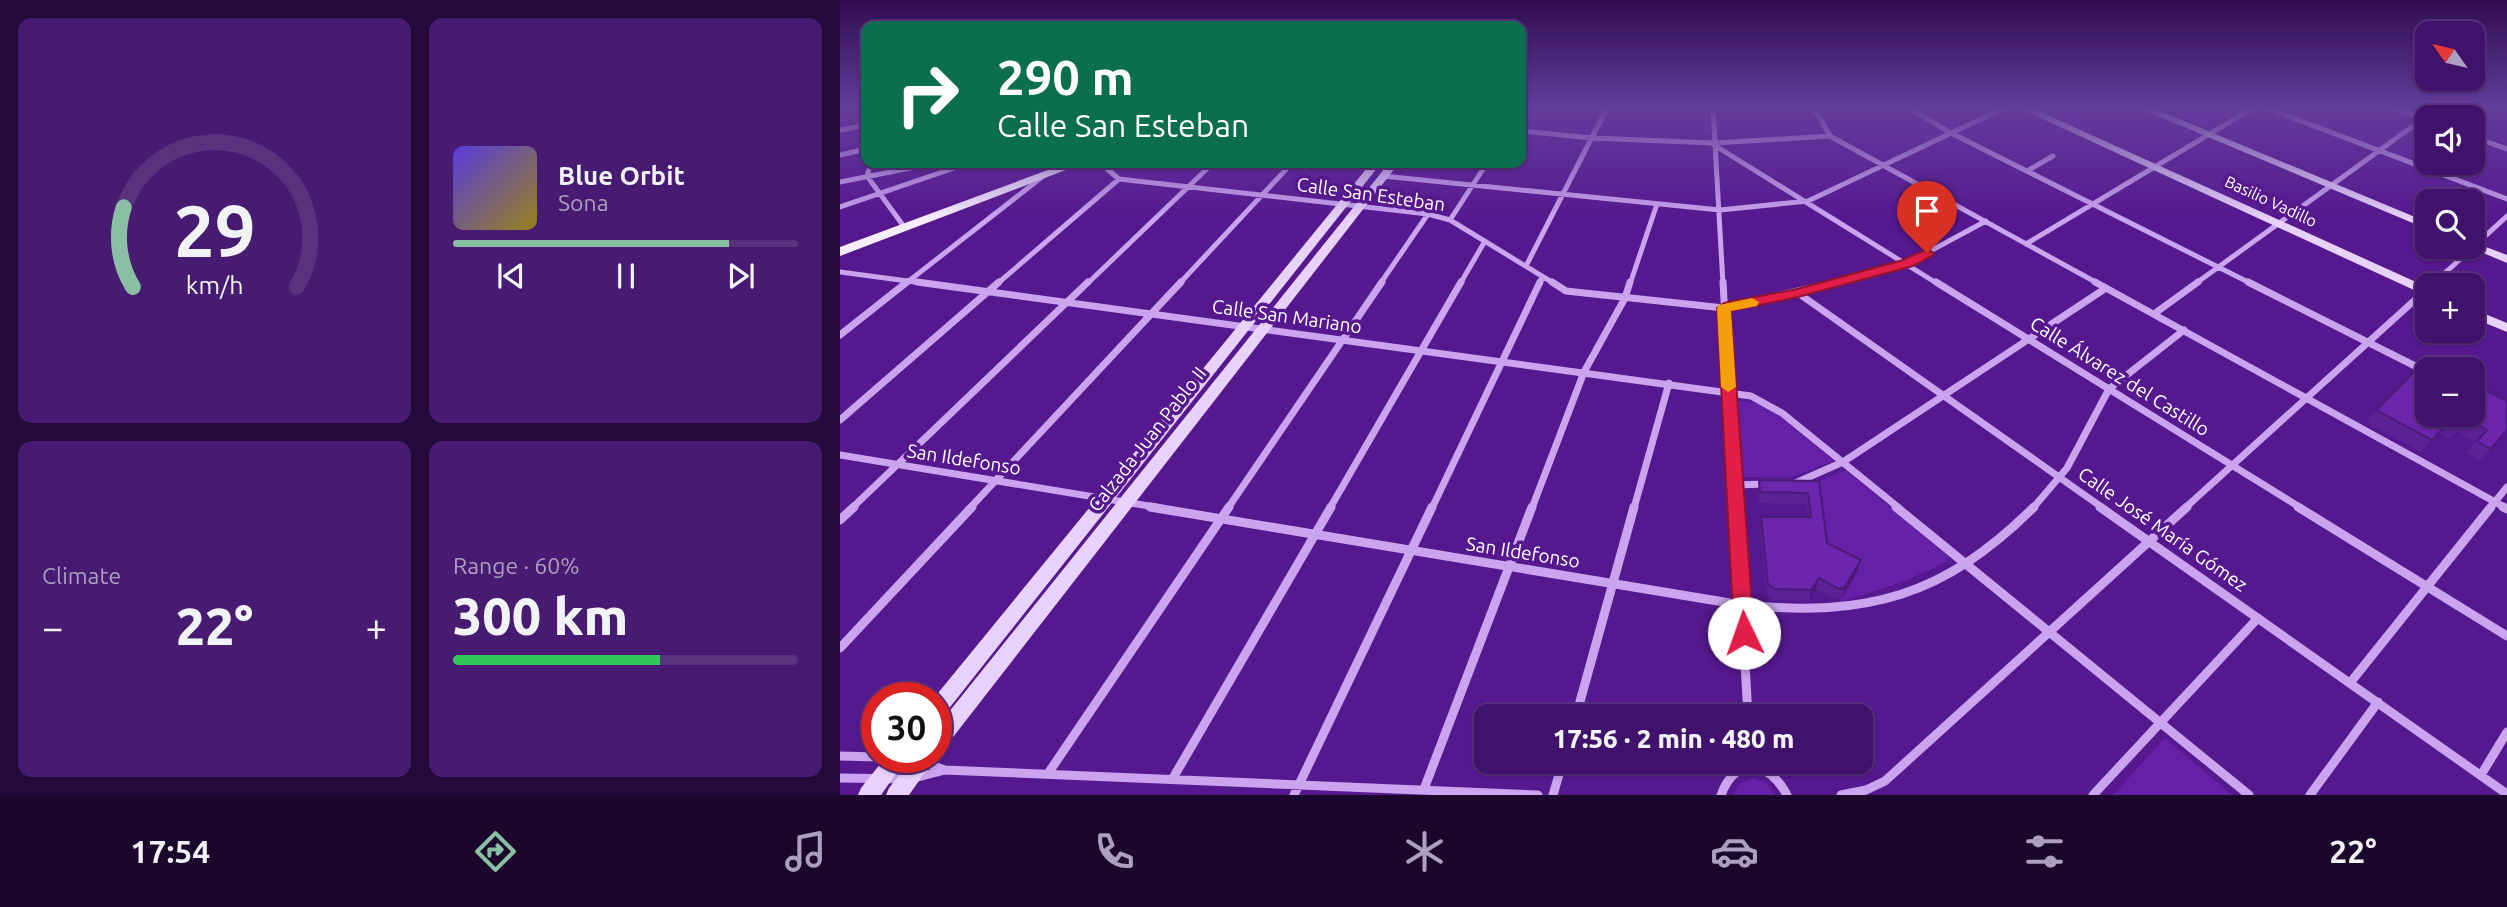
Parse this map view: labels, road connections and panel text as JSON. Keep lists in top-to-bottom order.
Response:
{
  "streets": {
    "main road": ["Basilio Vadillo", "Calzada Juan Pablo II"],
    "street": [
      "Calle San Esteban",
      "Calle San Mariano",
      "Calle Álvarez del Castillo",
      "San Ildefonso",
      "Calle José María Gómez"
    ]
  },
  "crossings": [
    ["Calle San Esteban", "Calle Álvarez del Castillo"],
    ["Calle San Esteban", "Calzada Juan Pablo II"],
    ["Calle San Esteban", "Calle José María Gómez"],
    ["Calle San Mariano", "Calzada Juan Pablo II"],
    ["Calle San Mariano", "San Ildefonso"],
    ["Calle Álvarez del Castillo", "San Ildefonso"],
    ["Calzada Juan Pablo II", "San Ildefonso"],
    ["San Ildefonso", "Calle José María Gómez"]
  ],
  "north": "top left",
  "page": {
    "map_buttons": ["+", "−"],
    "turn": ["290 m", "Calle San Esteban"],
    "song": ["Blue Orbit", "Sona"],
    "tile": [
      "Climate",
      ["Range · 60%", "300 km"]
    ],
    "heat": ["−", "22°", "+"],
    "limit": "30",
    "trip": "17:56 · 2 min · 480 m",
    "tabs": ["17:54", "22°"],
    "gauge": ["29", "km/h"]
  }
}
